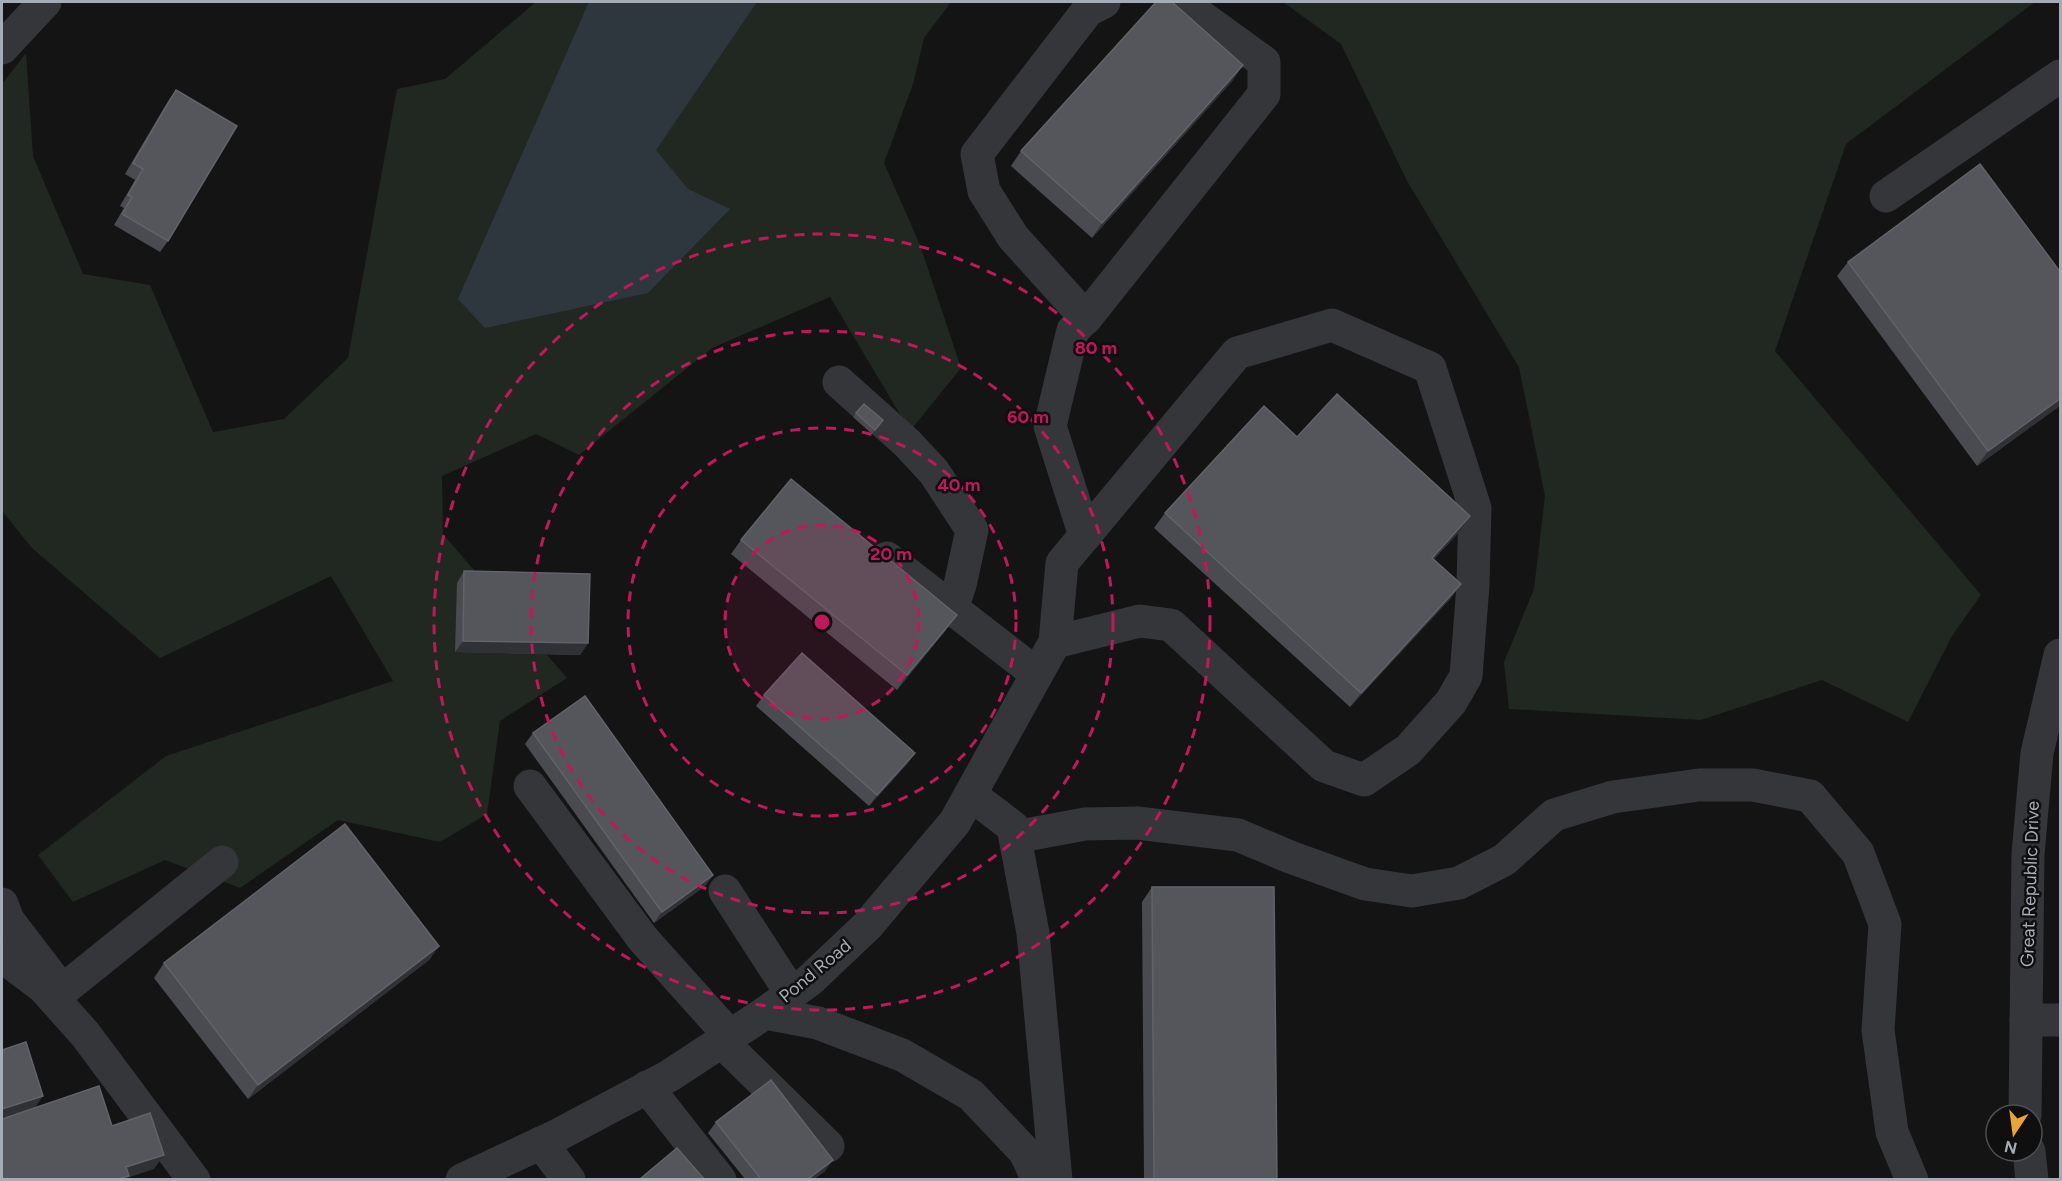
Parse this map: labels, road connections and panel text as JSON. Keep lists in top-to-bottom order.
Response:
{
  "streets": {
    "street": ["Great Republic Drive", "Pond Road"]
  },
  "north": "bottom",
  "rings": [
    "80 m",
    "60 m",
    "40 m",
    "20 m"
  ]
}
